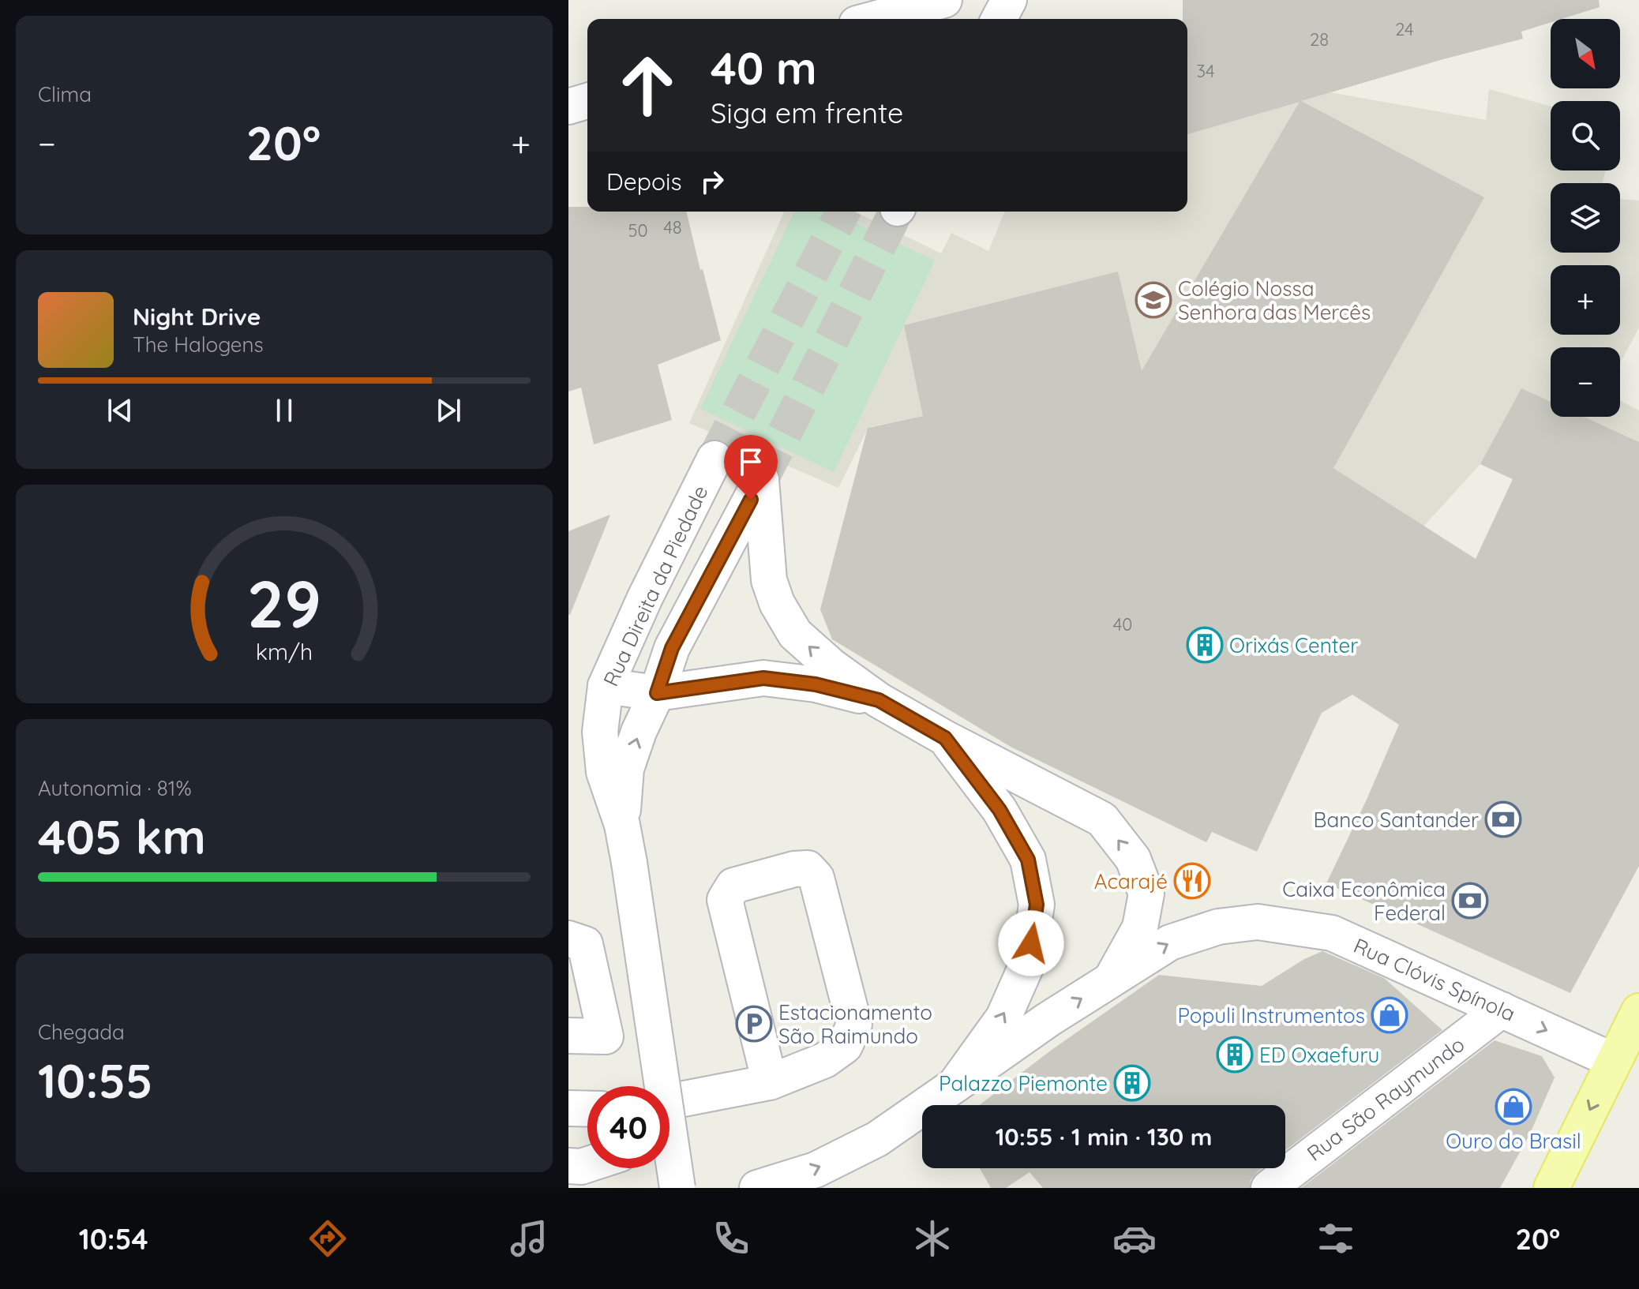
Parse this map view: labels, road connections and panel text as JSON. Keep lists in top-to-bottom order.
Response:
{
  "streets": {
    "street": ["Rua Direita da Piedade", "Rua Clóvis Spínola", "Rua São Raymundo"]
  },
  "crossings": [
    ["Rua Clóvis Spínola", "Rua São Raymundo"]
  ],
  "one_way": ["Rua Clóvis Spínola"],
  "places": {
    "school or university": ["Colégio Nossa Senhora das Mercês"],
    "building": ["Orixás Center", "ED Oxaefuru", "Palazzo Piemonte"],
    "bank": ["Banco Santander", "Caixa Econômica Federal"],
    "restaurant": ["Acarajé"],
    "shop": ["Populi Instrumentos", "Ouro do Brasil"],
    "parking": ["Estacionamento São Raimundo"]
  },
  "house_numbers": [
    "24",
    "28",
    "34",
    "48",
    "50",
    "40"
  ],
  "north": "bottom right",
  "page": {
    "tile": [
      "Clima",
      ["Autonomia · 81%", "405 km"],
      ["Chegada", "10:55"]
    ],
    "map_buttons": ["+", "−"],
    "turn": ["40 m", "Siga em frente"],
    "heat": ["−", "20°", "+"],
    "then": "Depois",
    "song": ["Night Drive", "The Halogens"],
    "limit": "40",
    "trip": "10:55 · 1 min · 130 m",
    "tabs": ["10:54", "20°"],
    "gauge": ["29", "km/h"]
  }
}
